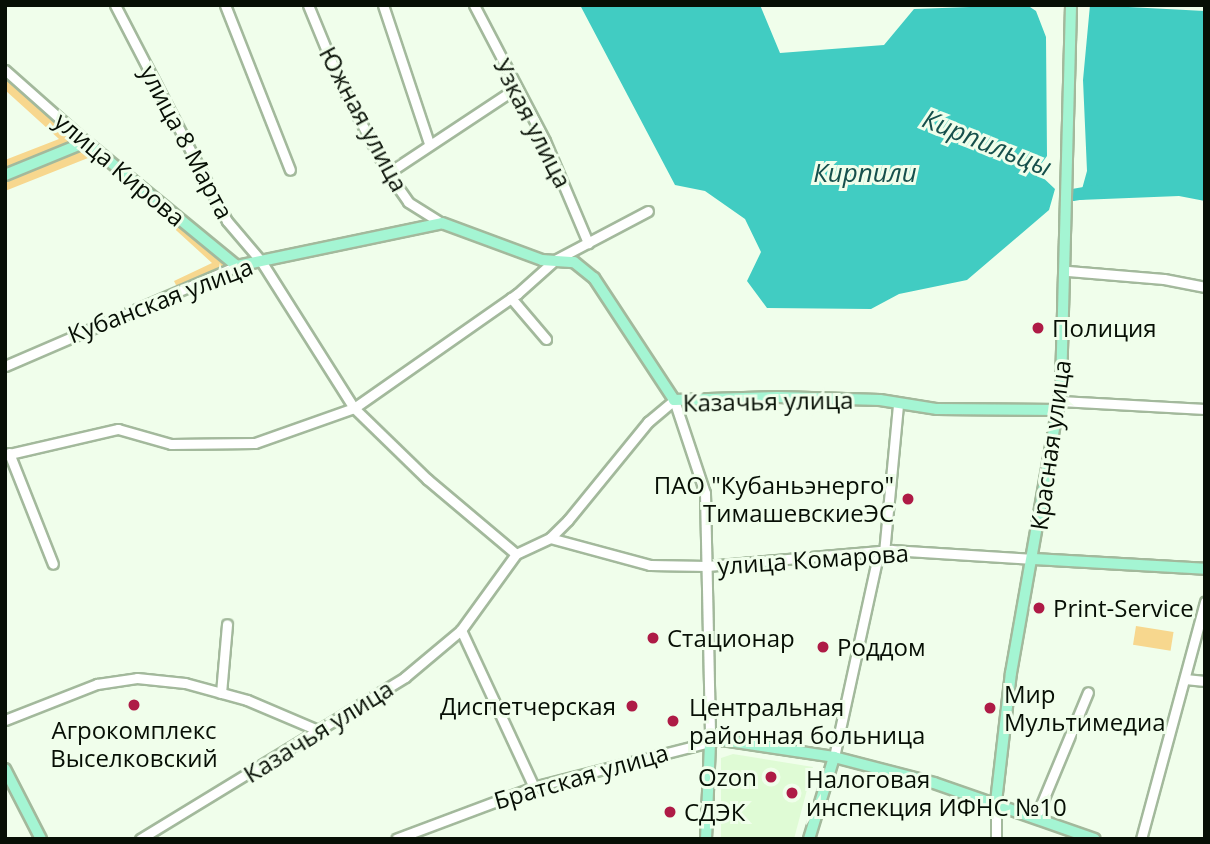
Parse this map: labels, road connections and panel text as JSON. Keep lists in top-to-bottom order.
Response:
{
  "streets": {
    "main road": [
      "Южная улица",
      "улица Кирова",
      "Кубанская улица",
      "Казачья улица",
      "Красная улица",
      "улица Комарова",
      "Братская улица"
    ],
    "street": ["Узкая улица", "улица 8 Марта"]
  },
  "crossings": [
    ["Южная улица", "Кубанская улица"],
    ["улица 8 Марта", "Кубанская улица"],
    ["улица 8 Марта", "Казачья улица"],
    ["улица Кирова", "Кубанская улица"],
    ["Казачья улица", "Красная улица"],
    ["Казачья улица", "улица Комарова"],
    ["Красная улица", "улица Комарова"],
    ["Красная улица", "Братская улица"]
  ],
  "water": ["Кирпильцы", "Кирпили"],
  "places": [
    "Полиция",
    "ПАО \"Кубаньэнерго\" ТимашевскиеЭС",
    "Print-Service",
    "Стационар",
    "Роддом",
    "Агрокомплекс Выселковский",
    "Диспетчерская",
    "Мир Мультимедиа",
    "Центральная районная больница",
    "Ozon",
    "Налоговая инспекция ИФНС №10",
    "СДЭК"
  ]
}
